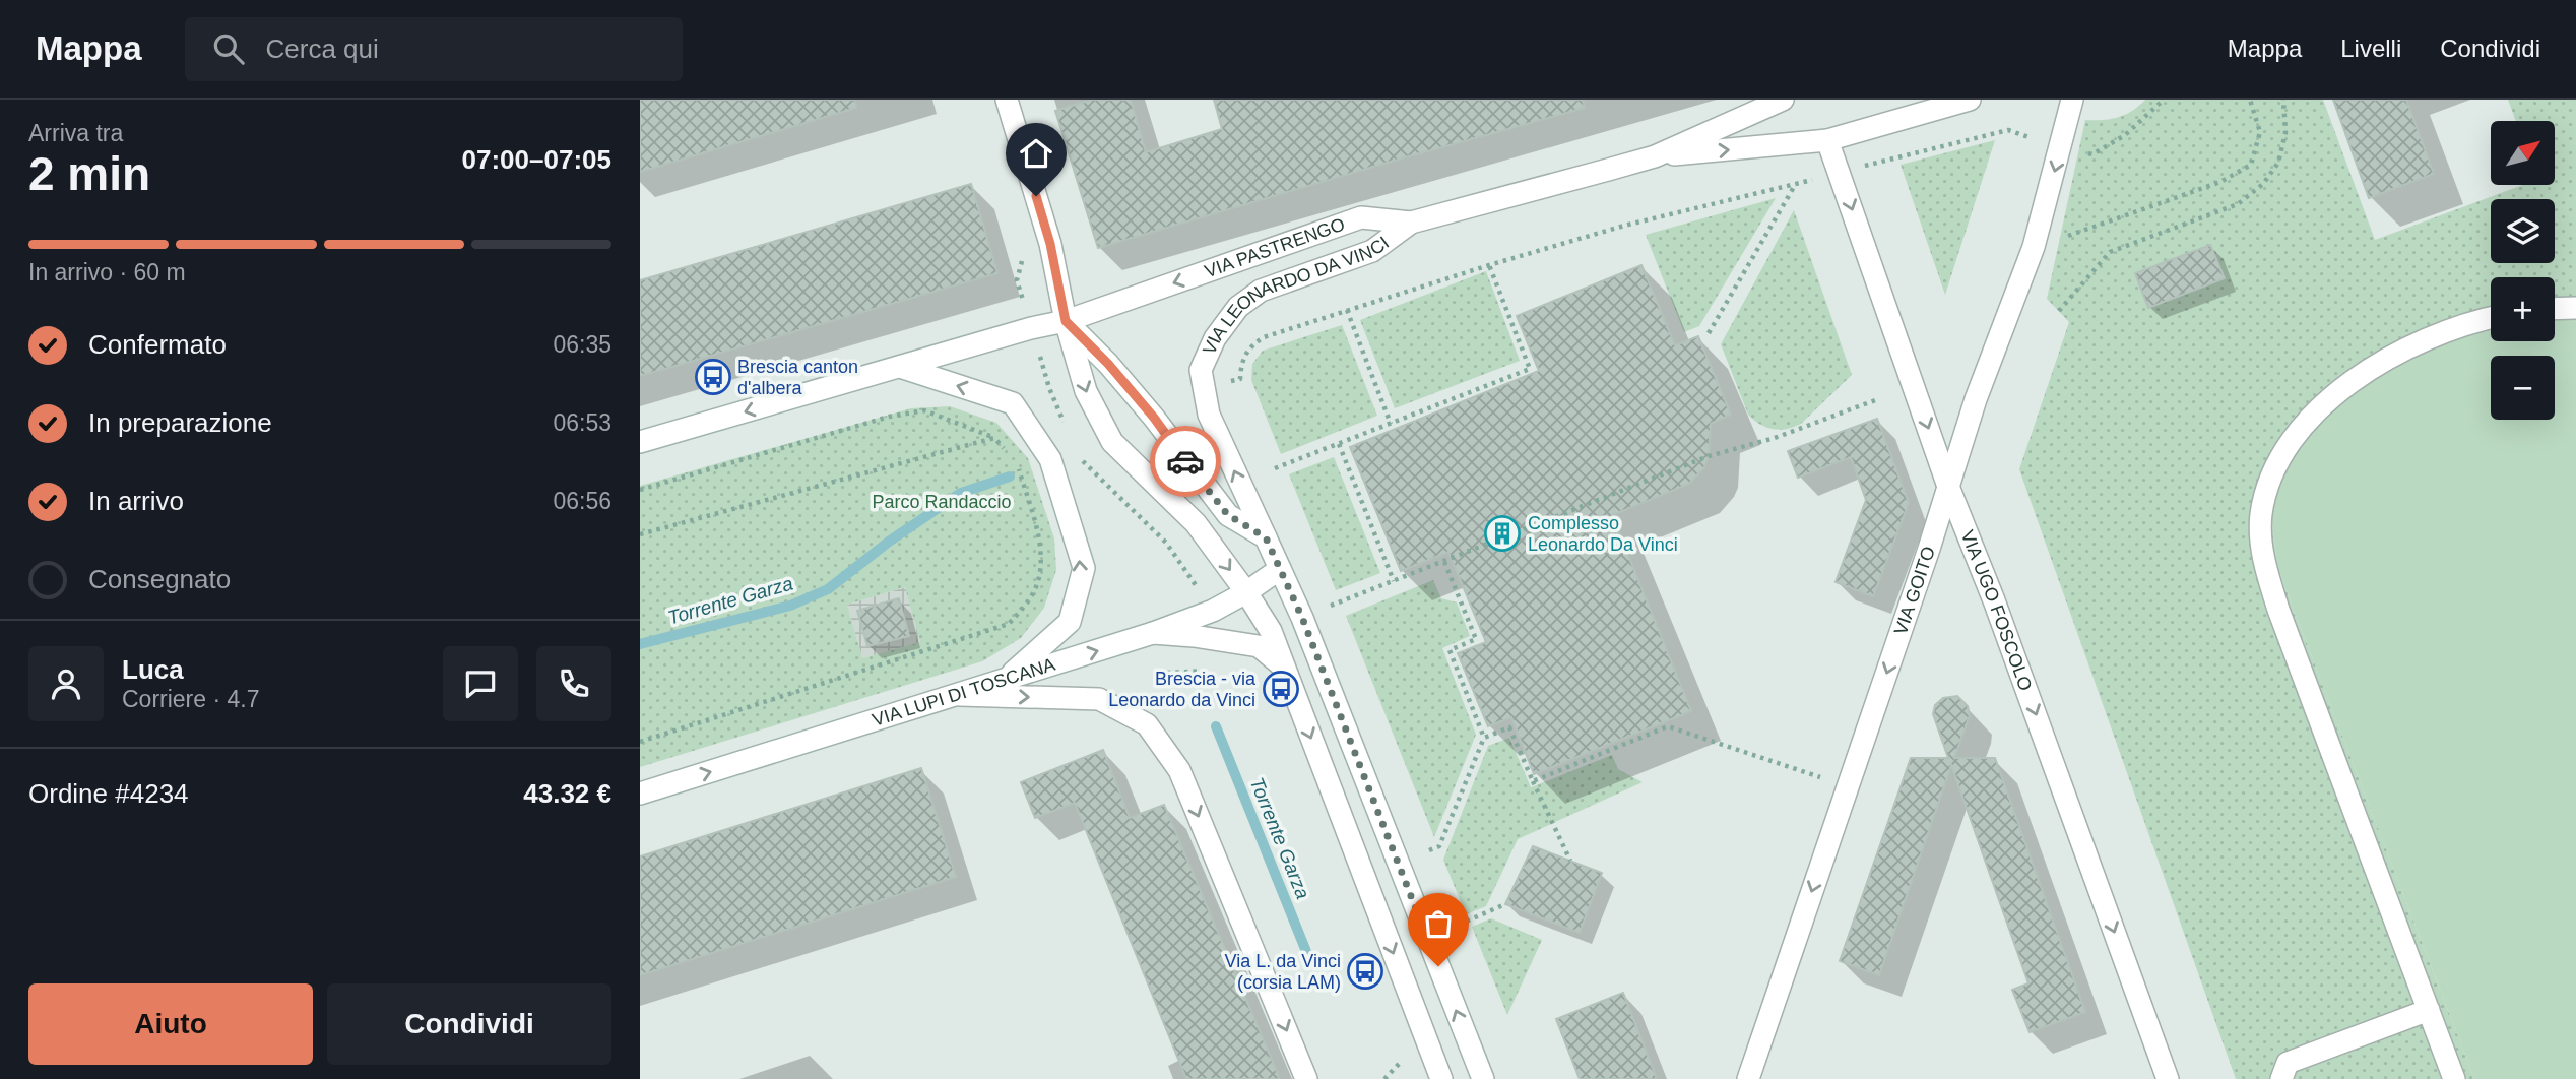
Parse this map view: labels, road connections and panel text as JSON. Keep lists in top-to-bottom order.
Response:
{
  "streets": {
    "street": [
      "VIA PASTRENGO",
      "VIA LEONARDO DA VINCI",
      "VIA GOITO",
      "VIA UGO FOSCOLO",
      "VIA LUPI DI TOSCANA"
    ]
  },
  "crossings": [
    ["VIA PASTRENGO", "VIA LEONARDO DA VINCI"],
    ["VIA PASTRENGO", "VIA UGO FOSCOLO"],
    ["VIA LEONARDO DA VINCI", "VIA LUPI DI TOSCANA"],
    ["VIA GOITO", "VIA UGO FOSCOLO"]
  ],
  "one_way": ["VIA GOITO", "VIA UGO FOSCOLO", "VIA LUPI DI TOSCANA"],
  "water": ["Torrente Garza"],
  "parks": ["Parco Randaccio"],
  "places": {
    "bus stop": ["Brescia canton d'albera", "Brescia - via Leonardo da Vinci", "Via L. da Vinci (corsia LAM)"],
    "building": ["Complesso Leonardo Da Vinci"]
  },
  "north": "top right",
  "page": {
    "header": "Mappa",
    "search": "Cerca qui",
    "nav": ["Mappa", "Livelli", "Condividi"],
    "heading": ["2 min", "Arriva tra", "07:00–07:05"],
    "panel": [
      "Luca",
      "Corriere · 4.7",
      "Ordine #4234",
      "43.32 €"
    ],
    "map_buttons": ["+", "−"],
    "bar": "In arrivo · 60 m",
    "list": [
      ["Confermato", "06:35"],
      ["In preparazione", "06:53"],
      ["In arrivo", "06:56"],
      "Consegnato"
    ],
    "buttons": ["Aiuto", "Condividi"]
  }
}
